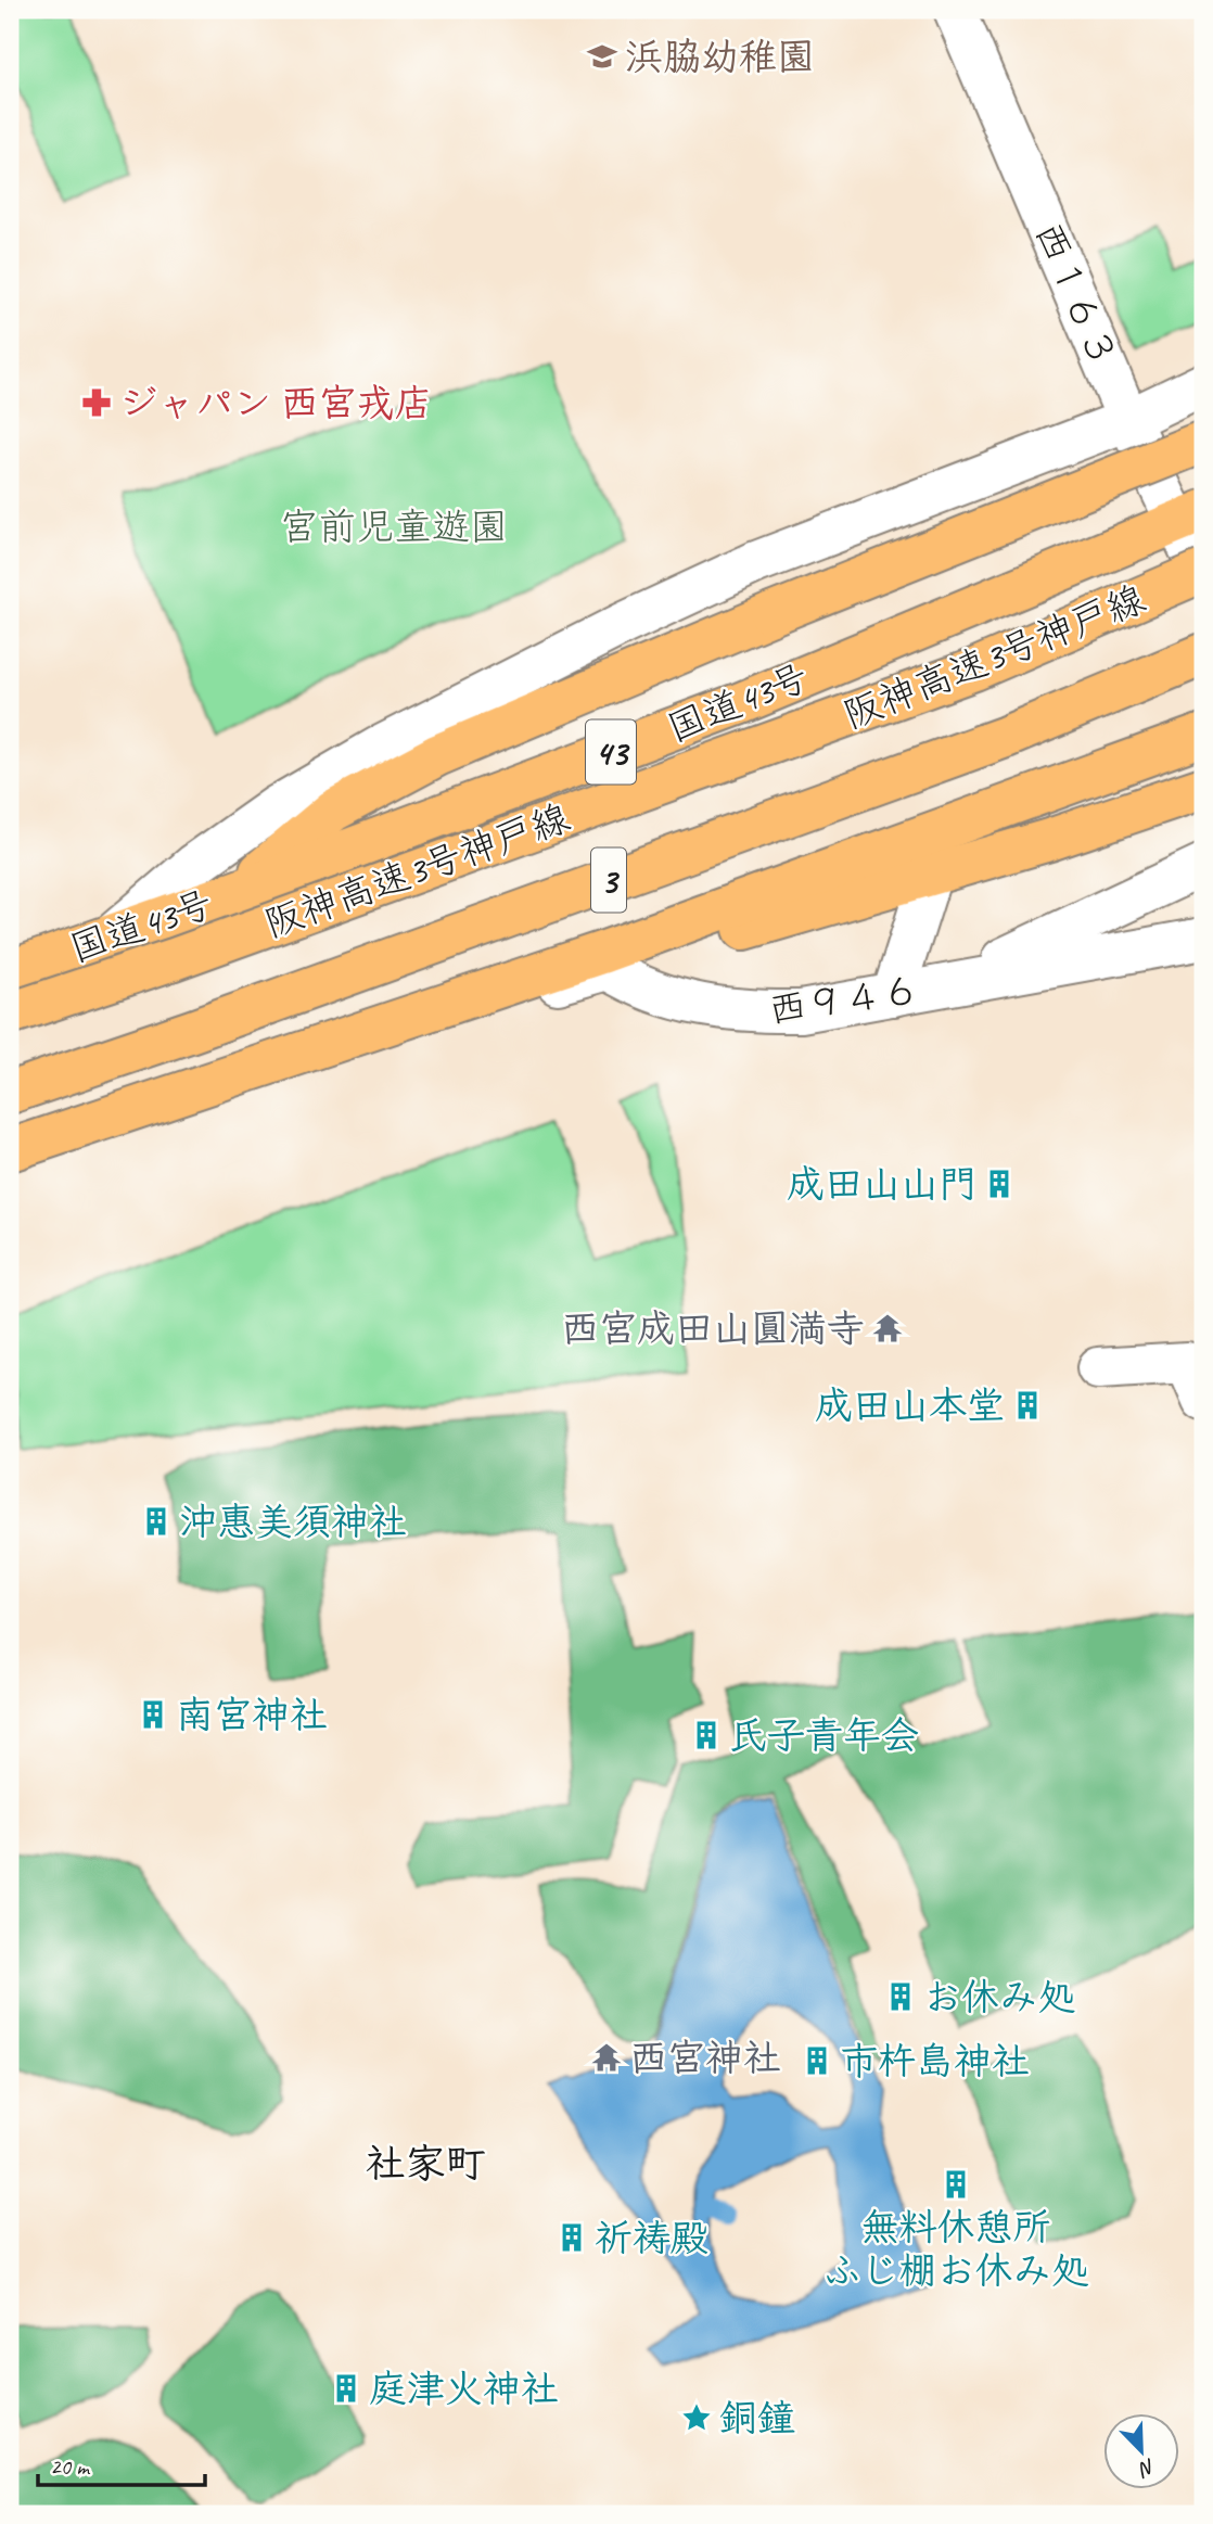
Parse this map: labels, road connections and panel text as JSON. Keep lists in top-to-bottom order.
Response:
{
  "streets": {
    "highway": [
      "阪神高速3号神戸線",
      "国道43号",
      "43",
      "3"
    ],
    "street": ["西１６３", "西９４６"]
  },
  "crossings": [
    ["西１６３", "国道43号"]
  ],
  "districts": ["社家町"],
  "parks": ["宮前児童遊園"],
  "places": {
    "school or university": ["浜脇幼稚園"],
    "pharmacy": ["ジャパン 西宮戎店"],
    "building": [
      "成田山山門",
      "成田山本堂",
      "沖惠美須神社",
      "南宮神社",
      "氏子青年会",
      "お休み処",
      "市杵島神社",
      "無料休憩所 ふじ棚お休み処",
      "祈祷殿",
      "庭津火神社"
    ],
    "temple": ["西宮成田山圓満寺", "西宮神社"],
    "place": ["銅鐘"]
  },
  "scale_bar": "20 m",
  "north": "bottom right"
}
